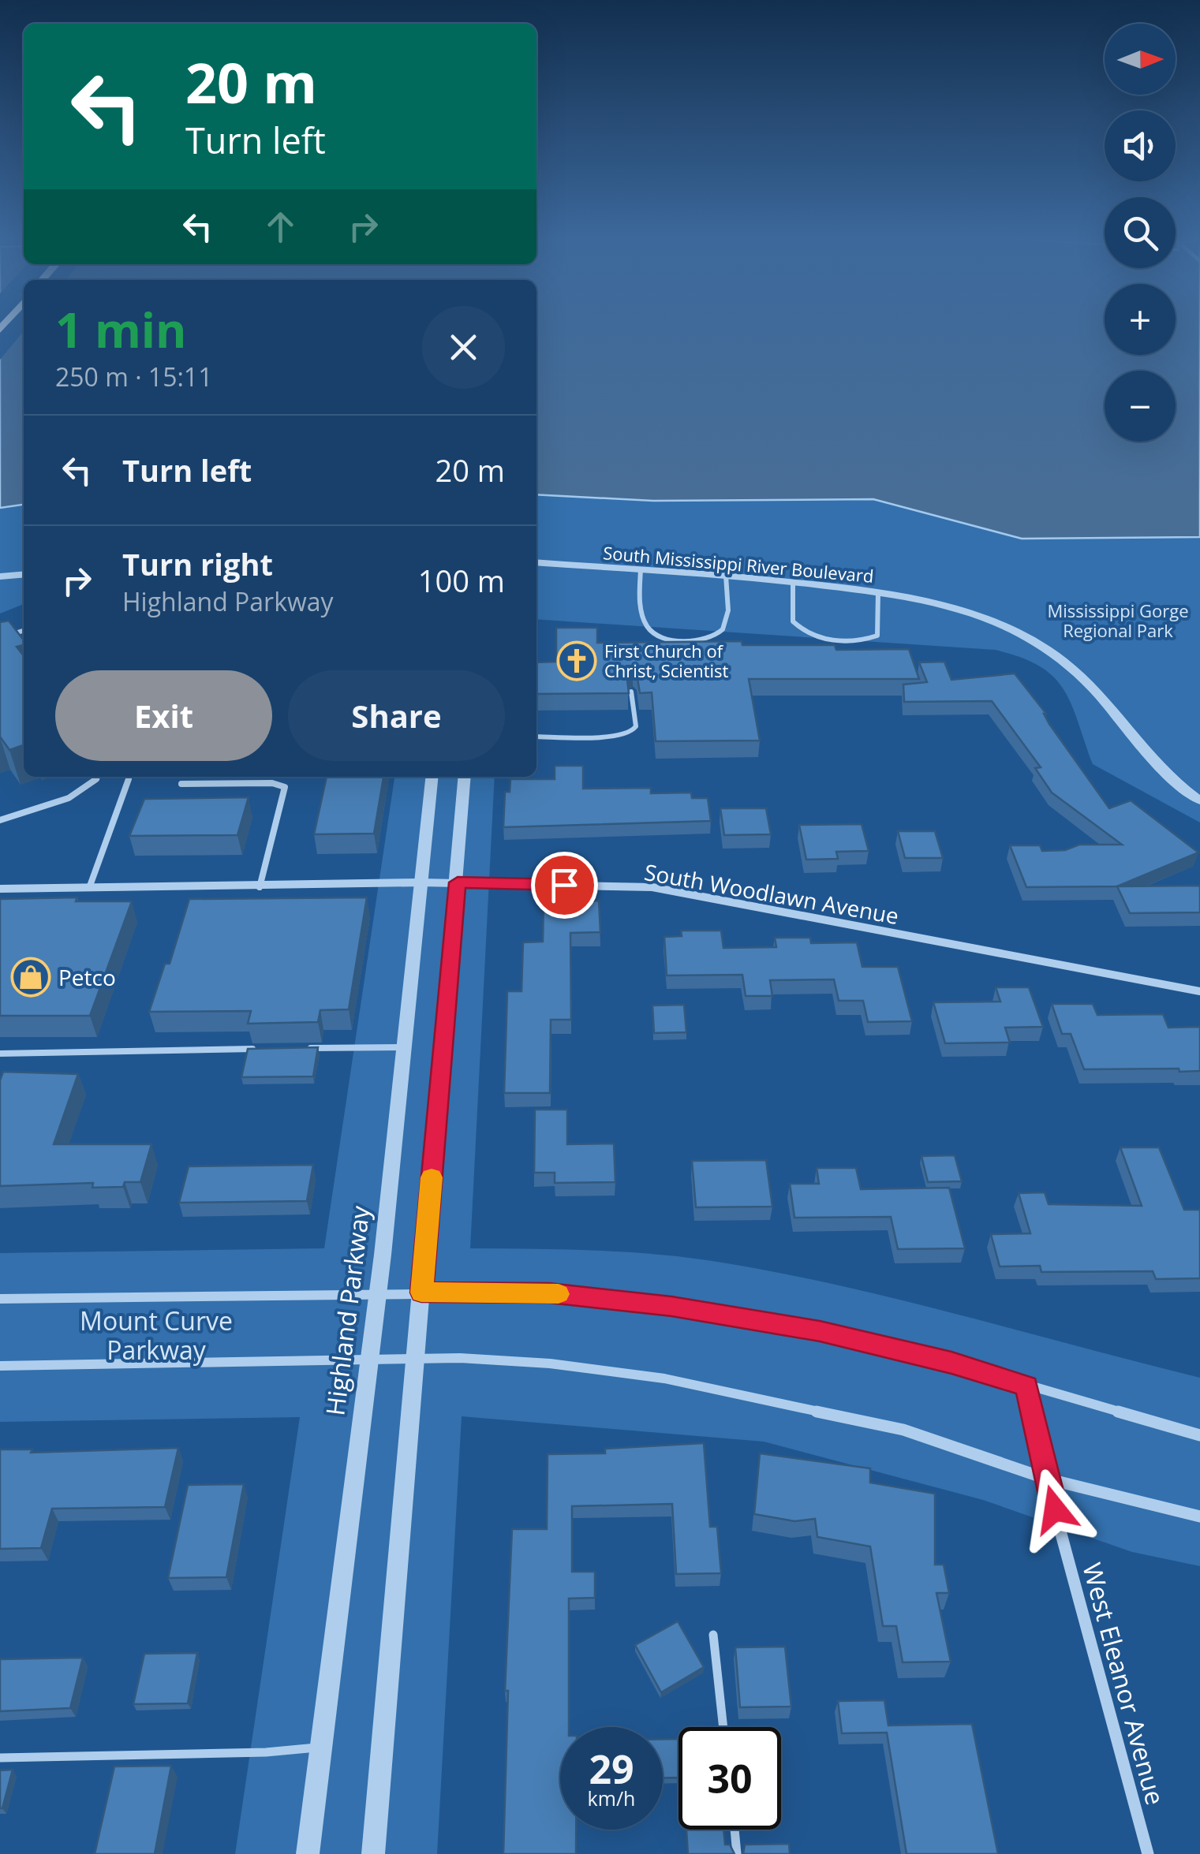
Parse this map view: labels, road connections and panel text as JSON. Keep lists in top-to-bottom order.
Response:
{
  "streets": {
    "street": [
      "South Mississippi River Boulevard",
      "South Woodlawn Avenue",
      "Highland Parkway",
      "West Eleanor Avenue"
    ]
  },
  "crossings": [
    ["South Woodlawn Avenue", "Highland Parkway"]
  ],
  "parks": ["Mississippi Gorge Regional Park", "Mount Curve Parkway"],
  "places": {
    "church": ["First Church of Christ, Scientist"],
    "shop": ["Petco"]
  },
  "north": "right",
  "page": {
    "map_buttons": ["+", "−"],
    "turn": ["20 m", "Turn left"],
    "heading": ["1 min", "250 m · 15:11"],
    "list": [
      {
        "name": "Turn left",
        "value": "20 m"
      },
      {
        "name": "Turn right",
        "note": "Highland Parkway",
        "value": "100 m"
      }
    ],
    "buttons": ["Exit", "Share"],
    "speed": "29 km/h",
    "limit": "30"
  }
}
